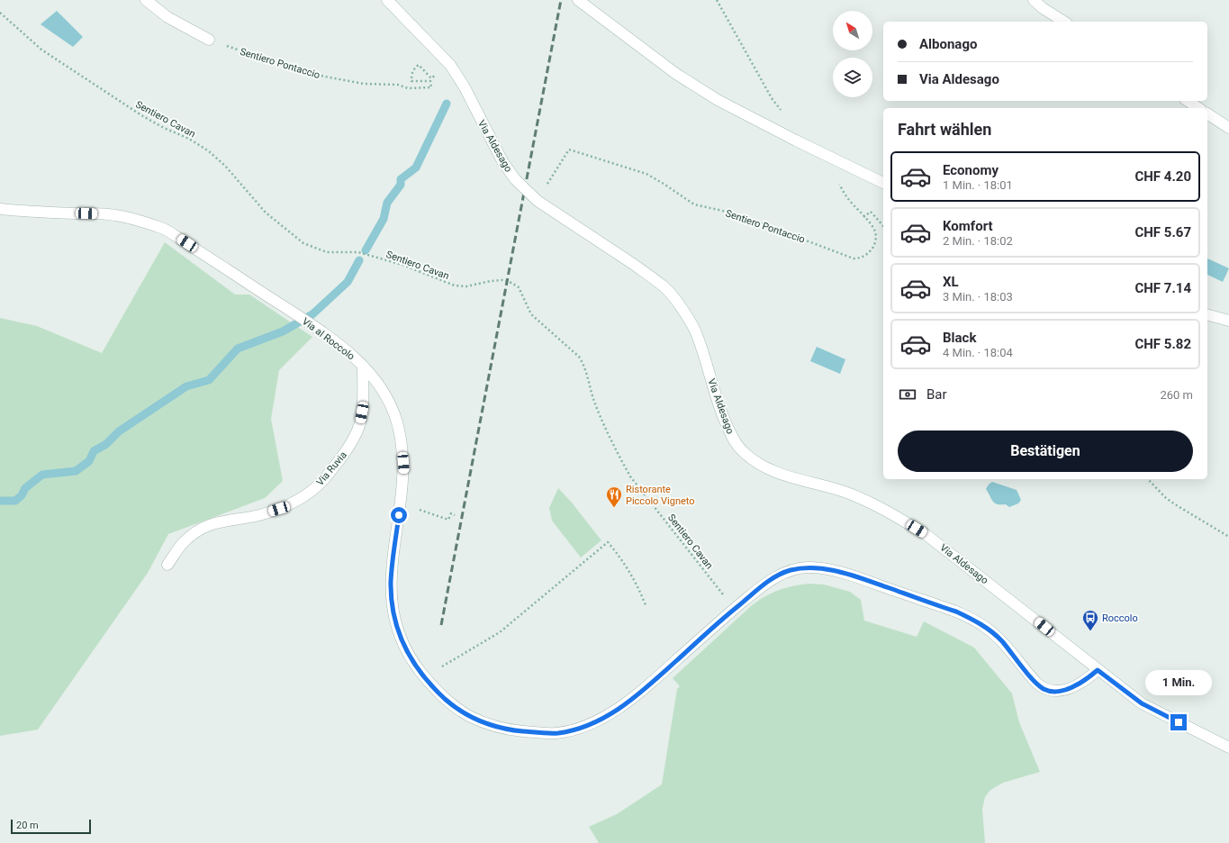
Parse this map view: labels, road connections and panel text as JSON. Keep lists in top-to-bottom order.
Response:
{
  "streets": {
    "street": ["Via Aldesago", "Via al Roccolo", "Via Ruvia"],
    "path": ["Sentiero Pontaccio", "Sentiero Cavan"]
  },
  "crossings": [
    ["Sentiero Pontaccio", "Via Aldesago"],
    ["Sentiero Cavan", "Via al Roccolo"],
    ["Via Aldesago", "Via al Roccolo"],
    ["Via al Roccolo", "Via Ruvia"]
  ],
  "places": {
    "restaurant": ["Ristorante Piccolo Vigneto"],
    "bus stop": ["Roccolo"]
  },
  "scale_bar": "20 m",
  "north": "top left",
  "page": {
    "banner": ["Albonago", "Via Aldesago"],
    "heading": "Fahrt wählen",
    "list": [
      {
        "name": "Economy",
        "note": "1 Min. · 18:01",
        "value": "CHF 4.20"
      },
      {
        "name": "Komfort",
        "note": "2 Min. · 18:02",
        "value": "CHF 5.67"
      },
      {
        "name": "XL",
        "note": "3 Min. · 18:03",
        "value": "CHF 7.14"
      },
      {
        "name": "Black",
        "note": "4 Min. · 18:04",
        "value": "CHF 5.82"
      }
    ],
    "pay": ["Bar", "260 m"],
    "buttons": "Bestätigen",
    "bubble": "1 Min.",
    "scale": "20 m"
  }
}
